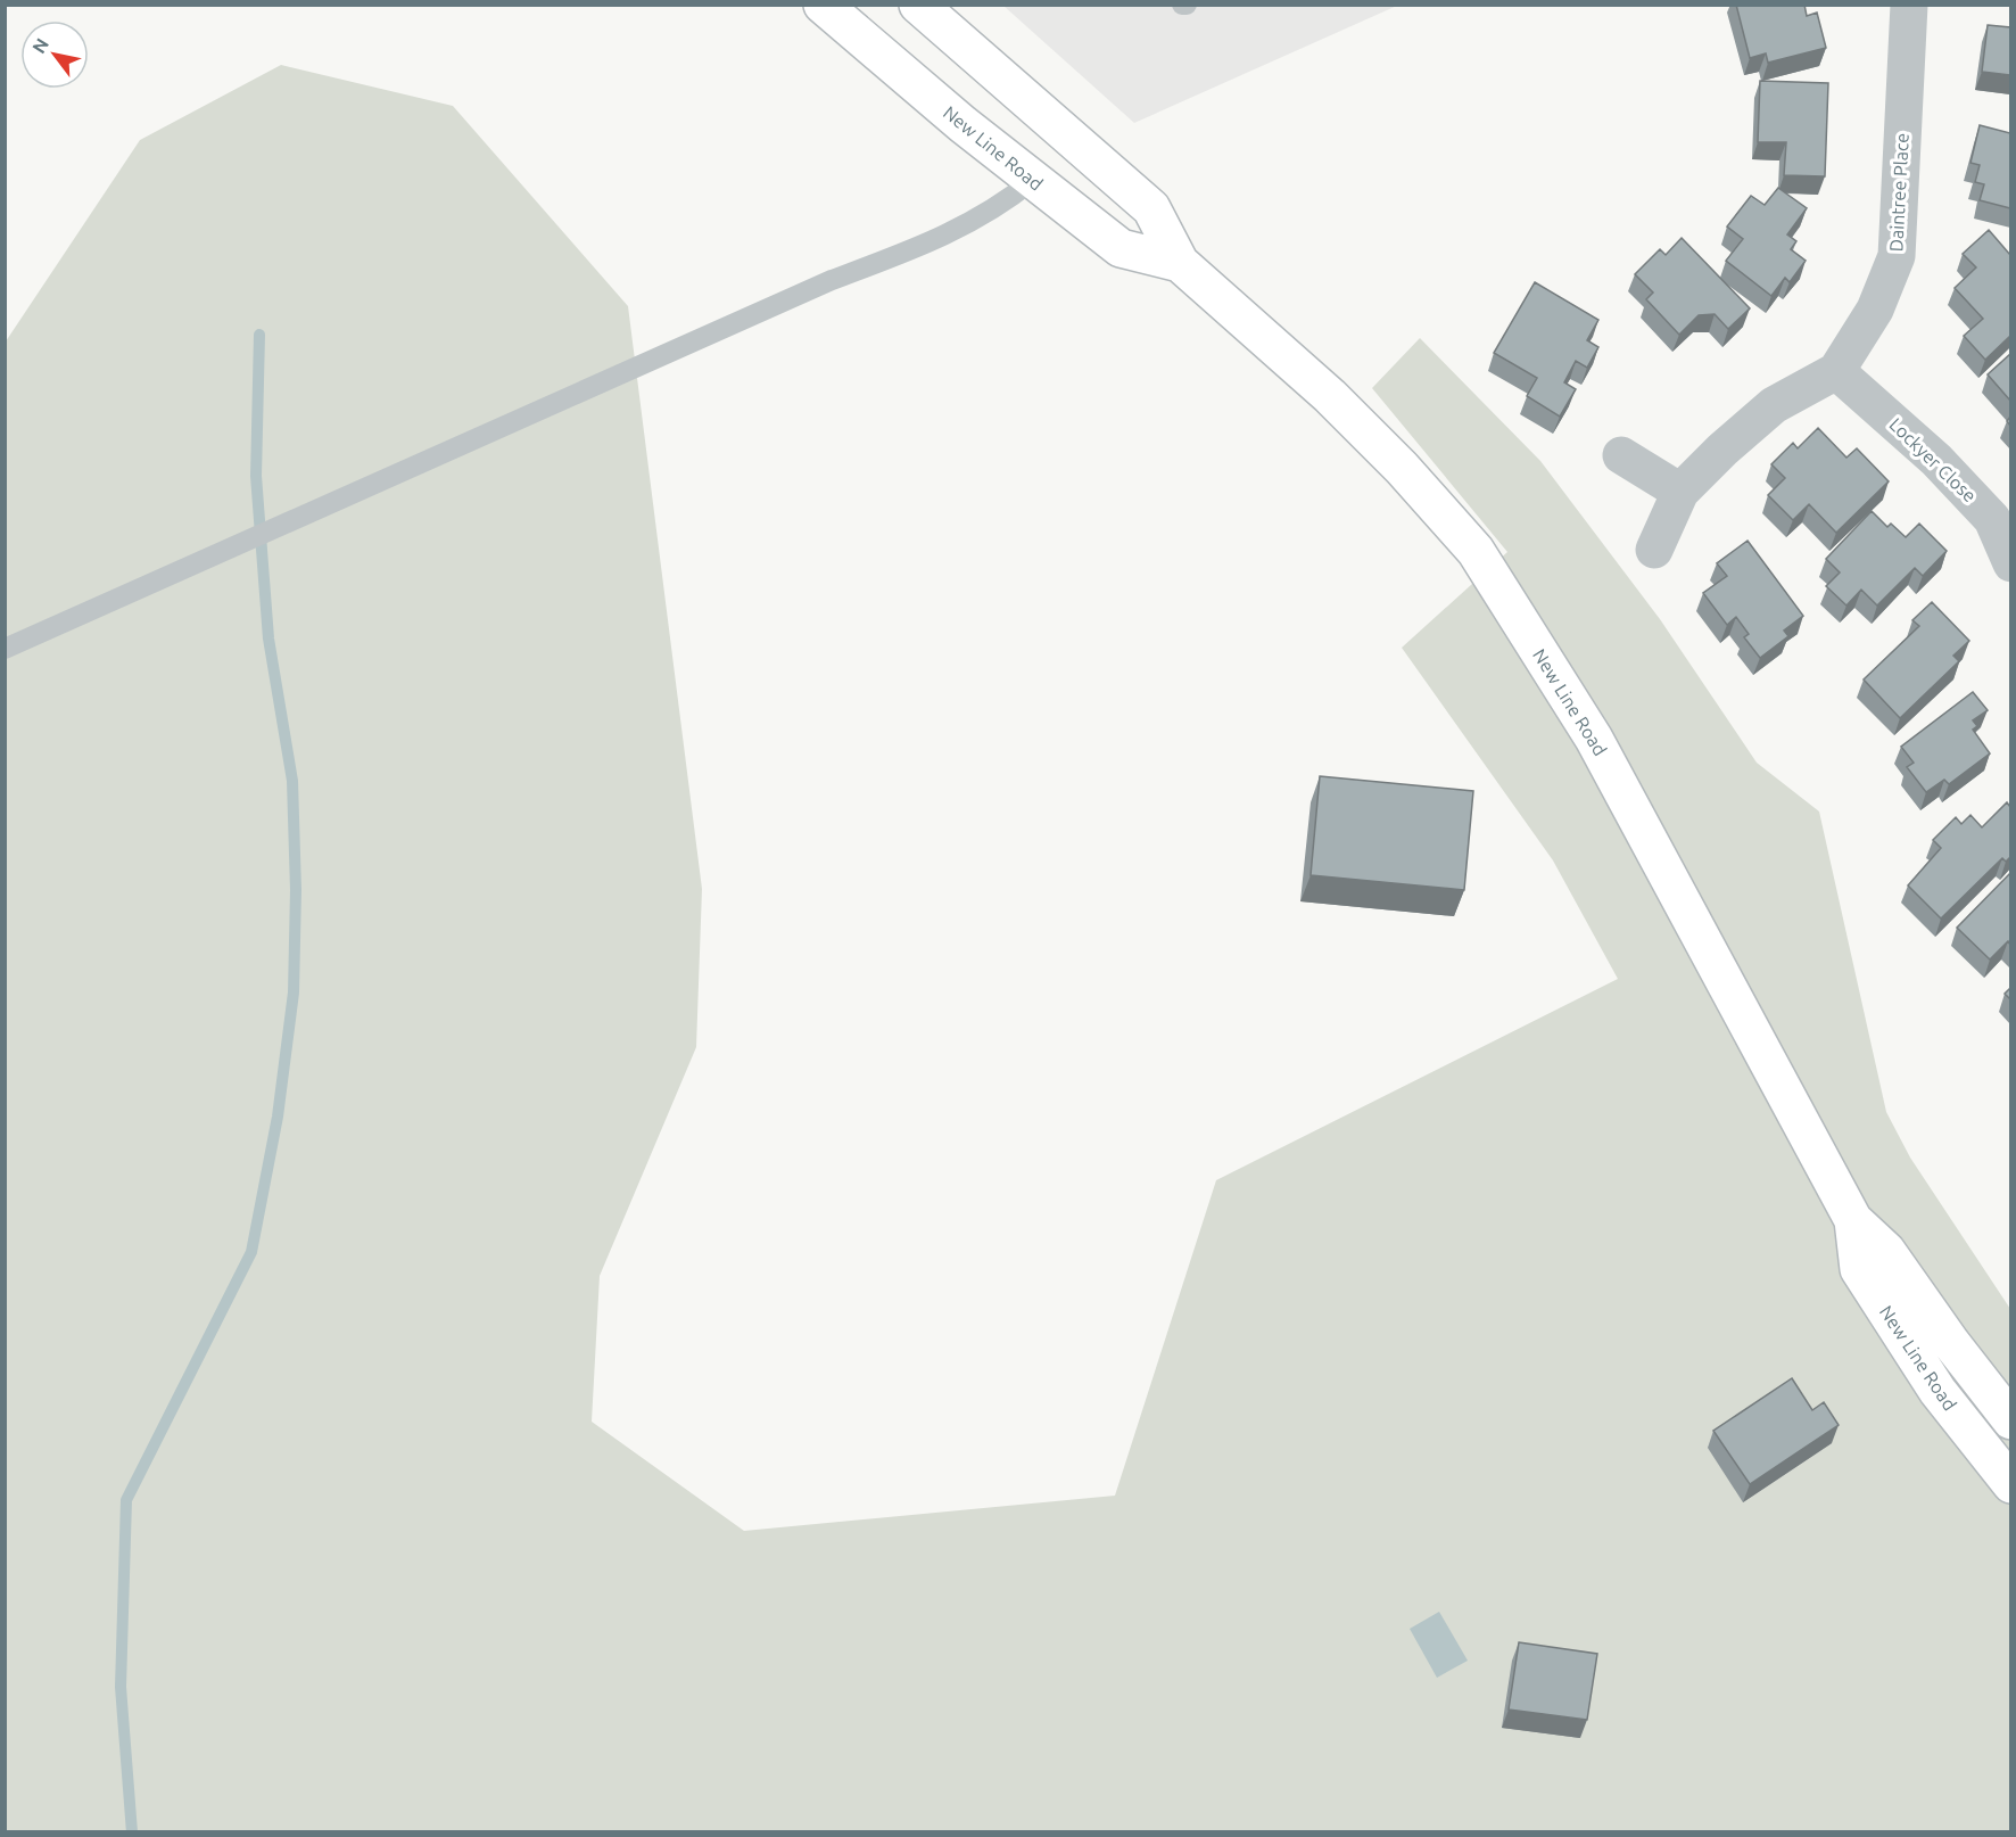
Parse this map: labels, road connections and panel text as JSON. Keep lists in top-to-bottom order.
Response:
{
  "streets": {
    "main road": ["New Line Road"],
    "street": ["Daintree Place", "Lockyer Close"]
  },
  "crossings": [
    ["Daintree Place", "Lockyer Close"]
  ],
  "north": "top left"
}
